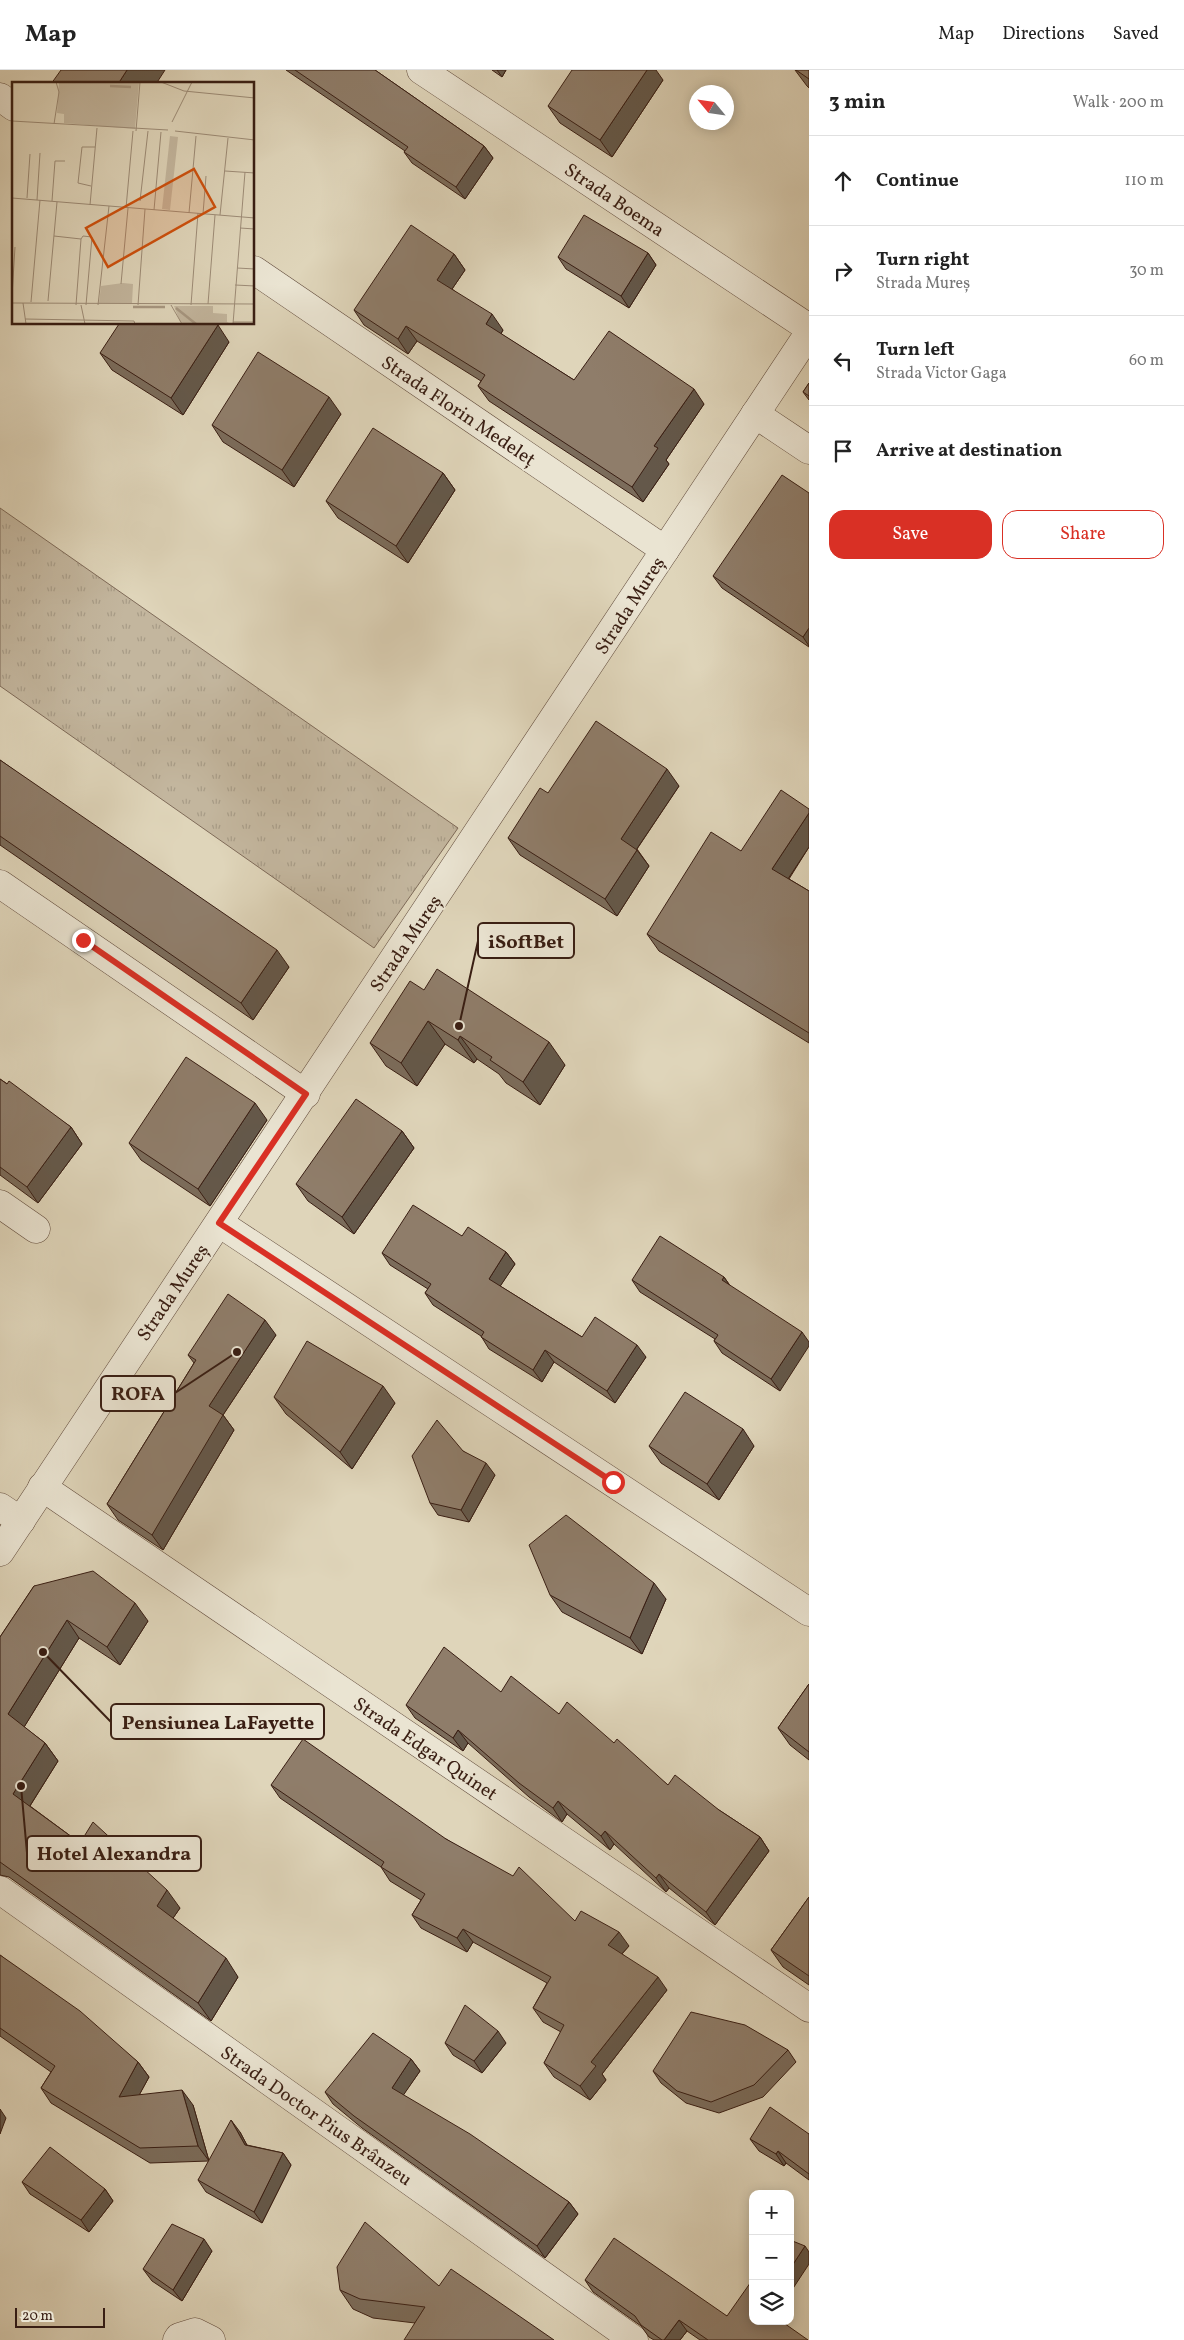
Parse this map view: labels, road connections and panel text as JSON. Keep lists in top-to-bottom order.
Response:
{
  "streets": {
    "street": [
      "Strada Boema",
      "Strada Florin Medeleț",
      "Strada Mureș",
      "Strada Edgar Quinet",
      "Strada Doctor Pius Brânzeu"
    ]
  },
  "crossings": [
    ["Strada Florin Medeleț", "Strada Mureș"],
    ["Strada Mureș", "Strada Edgar Quinet"]
  ],
  "places": [
    "iSoftBet",
    "ROFA",
    "Pensiunea LaFayette",
    "Hotel Alexandra"
  ],
  "scale_bar": "20 m",
  "north": "top left",
  "page": {
    "header": "Map",
    "nav": ["Map", "Directions", "Saved"],
    "heading": ["3 min", "Walk · 200 m"],
    "list": [
      ["Continue", "110 m"],
      ["Turn right", "Strada Mureș", "30 m"],
      ["Turn left", "Strada Victor Gaga", "60 m"],
      "Arrive at destination"
    ],
    "buttons": ["Save", "Share"],
    "map_buttons": ["+", "−"],
    "scale": "20 m"
  }
}
